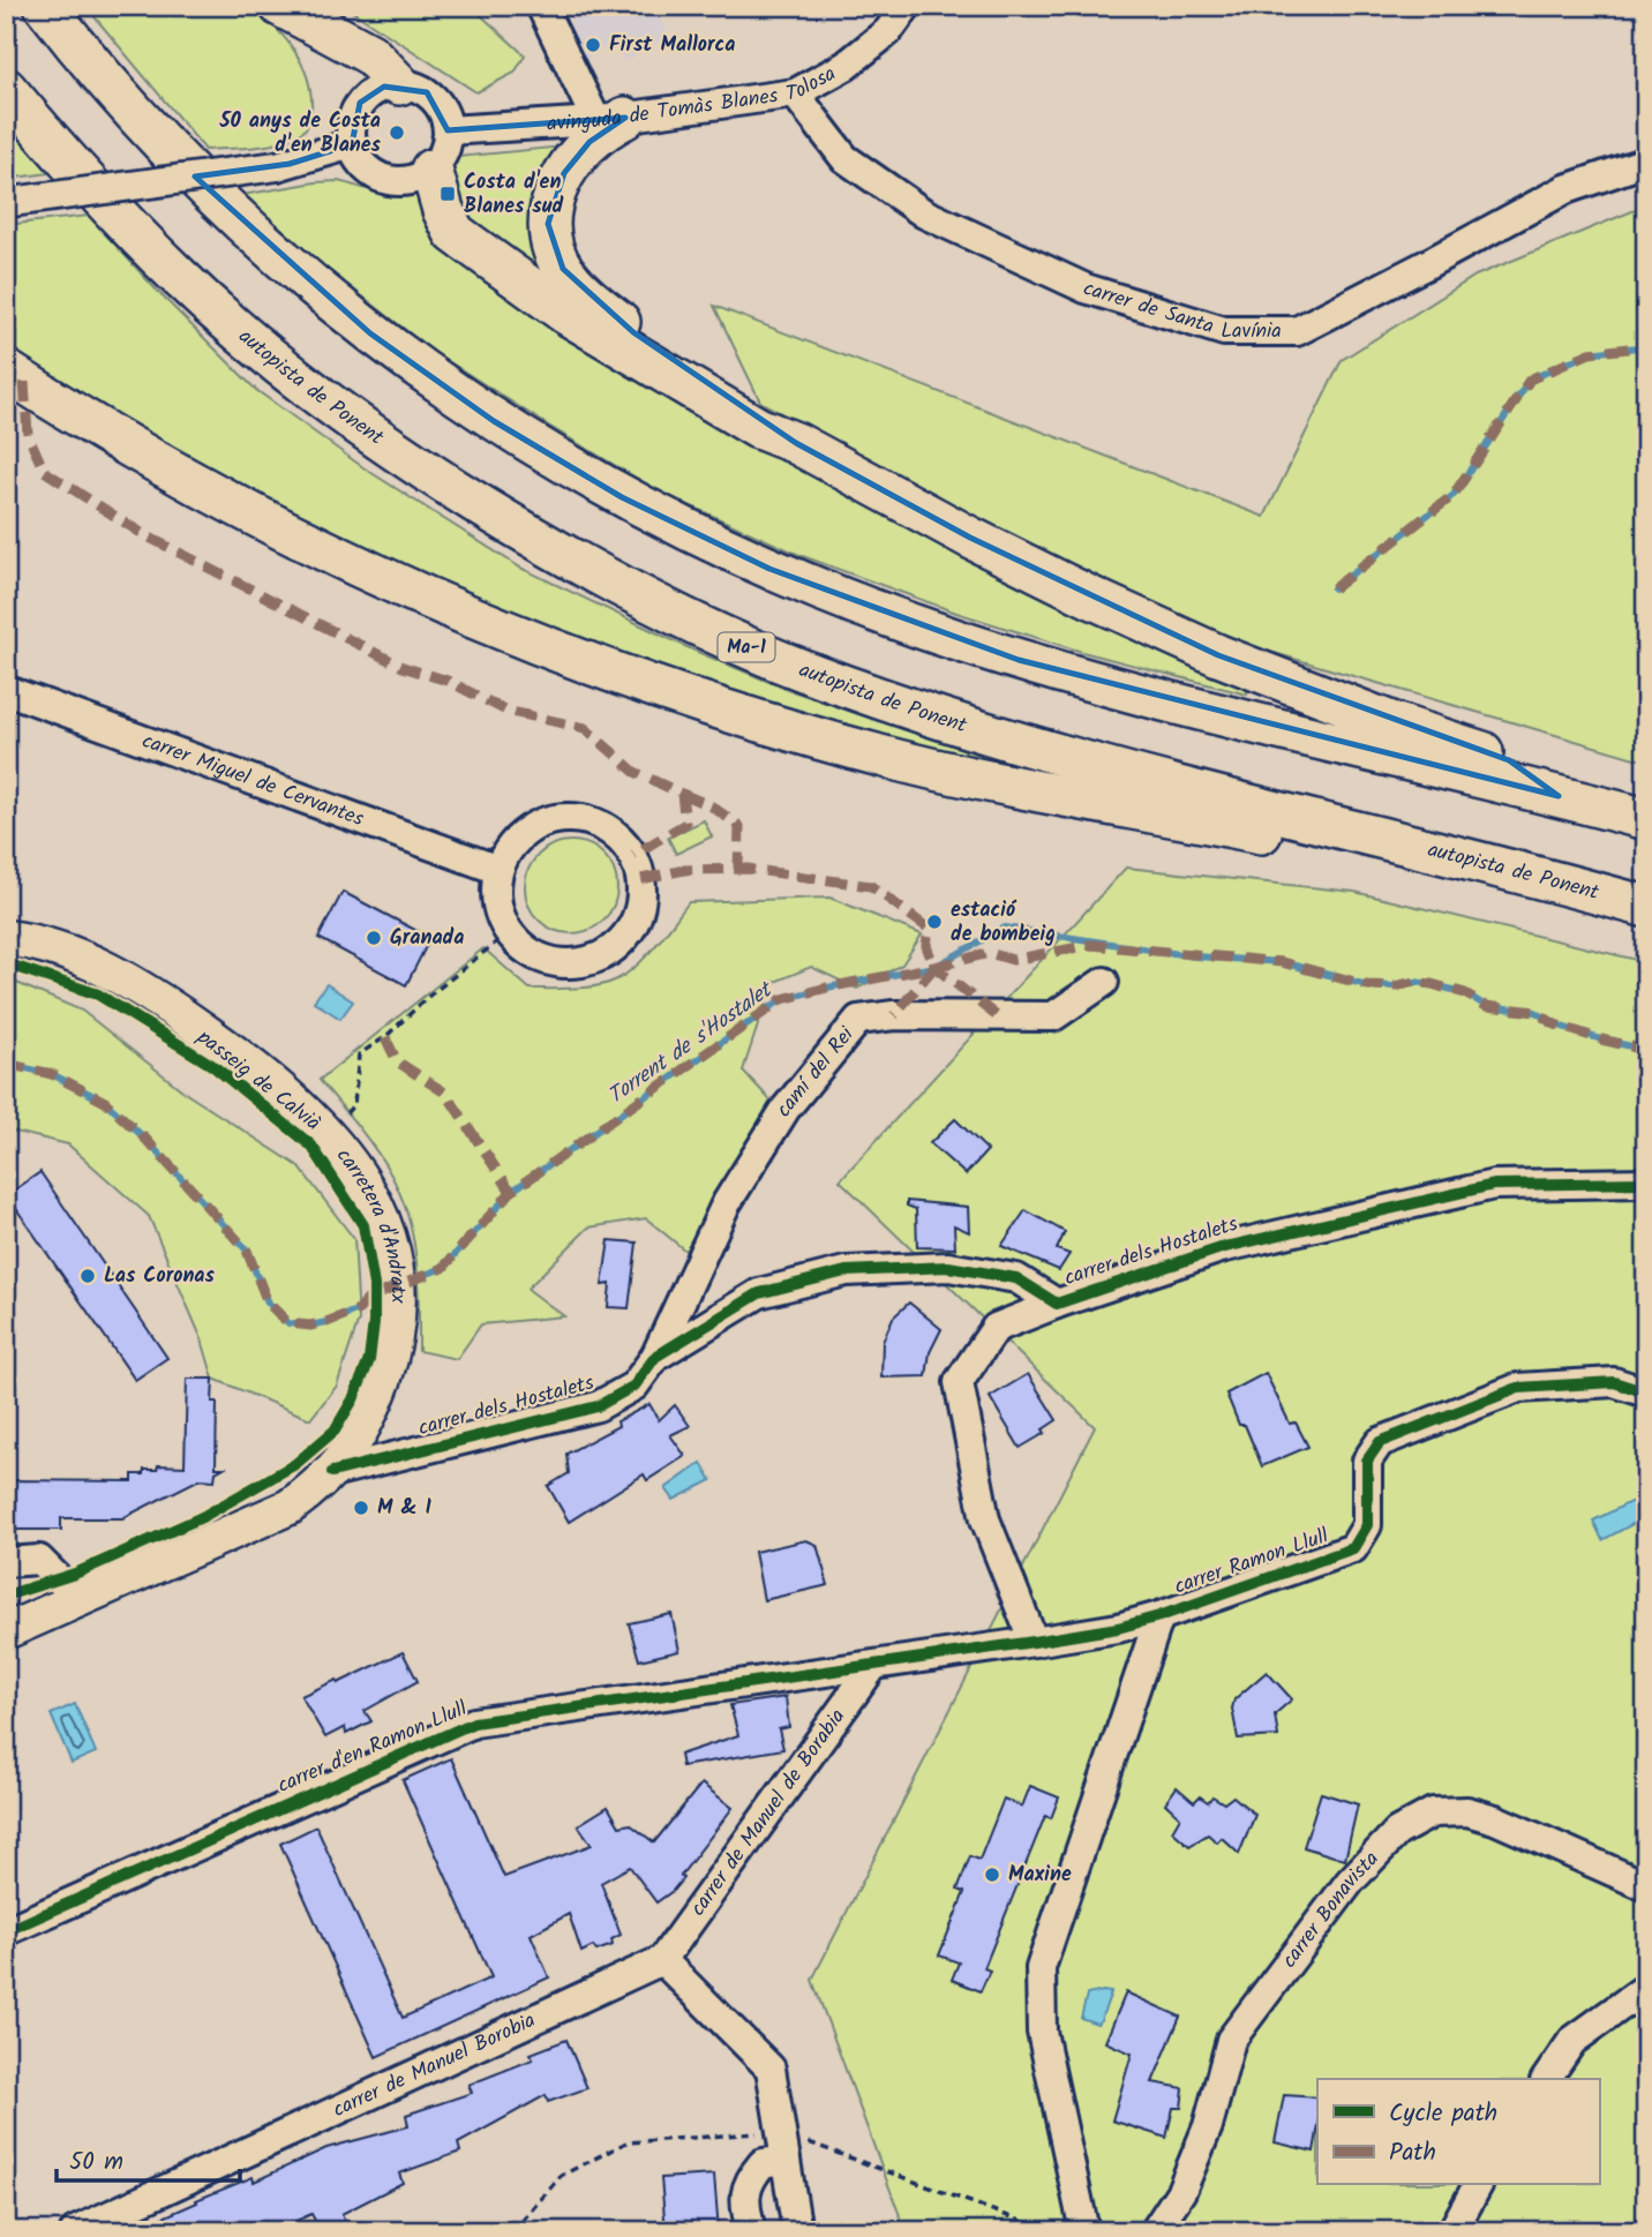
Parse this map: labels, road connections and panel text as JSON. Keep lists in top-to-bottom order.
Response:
{
  "streets": {
    "highway": ["autopista de Ponent", "Ma-1"],
    "main road": ["carretera d'Andratx"],
    "street": [
      "avinguda de Tomàs Blanes Tolosa",
      "carrer de Santa Lavínia",
      "carrer Miguel de Cervantes",
      "camí del Rei",
      "carrer dels Hostalets",
      "carrer Ramon Llull",
      "carrer d'en Ramon Llull",
      "carrer de Manuel de Borabia",
      "carrer Bonavista",
      "carrer de Manuel Borobia"
    ],
    "cycle path": ["passeig de Calvià"]
  },
  "crossings": [
    ["avinguda de Tomàs Blanes Tolosa", "carrer de Santa Lavínia"],
    ["camí del Rei", "carrer dels Hostalets"],
    ["carretera d'Andratx", "carrer dels Hostalets"],
    ["carrer Ramon Llull", "carrer d'en Ramon Llull"],
    ["carrer Ramon Llull", "carrer de Manuel de Borabia"],
    ["carrer d'en Ramon Llull", "carrer de Manuel de Borabia"],
    ["carrer de Manuel de Borabia", "carrer de Manuel Borobia"]
  ],
  "water": ["Torrent de s'Hostalet"],
  "places": {
    "other": [
      "First Mallorca",
      "50 anys de Costa d'en Blanes",
      "estació de bombeig",
      "Granada",
      "Las Coronas",
      "M & I",
      "Maxine"
    ],
    "transit": ["Costa d'en Blanes sud"]
  },
  "legend": ["Cycle path", "Path"],
  "scale_bar": "50 m"
}
